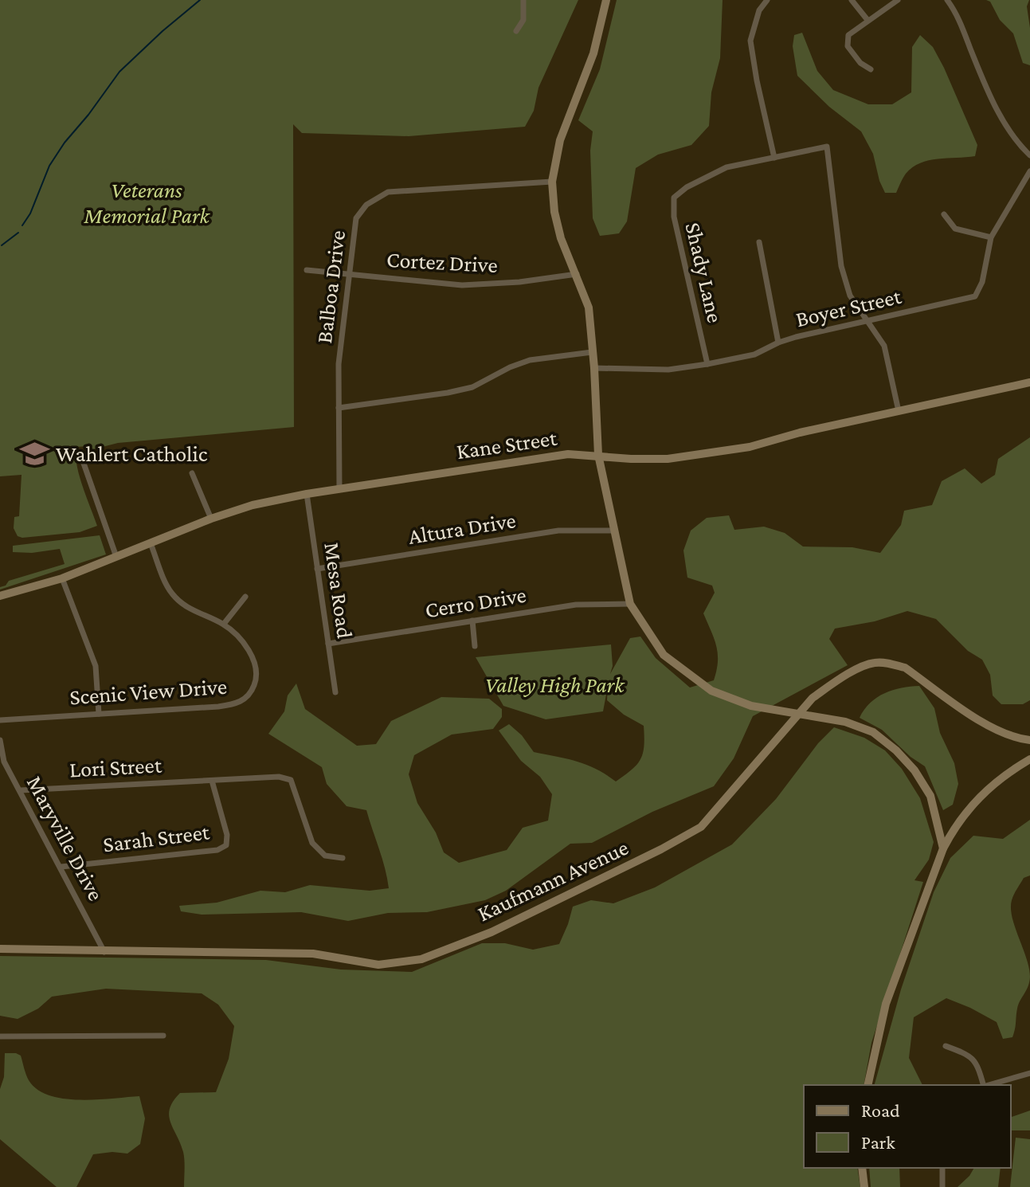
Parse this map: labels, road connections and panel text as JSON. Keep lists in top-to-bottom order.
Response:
{
  "streets": {
    "street": [
      "Cortez Drive",
      "Shady Lane",
      "Balboa Drive",
      "Boyer Street",
      "Kane Street",
      "Altura Drive",
      "Mesa Road",
      "Cerro Drive",
      "Scenic View Drive",
      "Lori Street",
      "Maryville Drive",
      "Sarah Street",
      "Kaufmann Avenue"
    ]
  },
  "crossings": [
    ["Cortez Drive", "Balboa Drive"],
    ["Shady Lane", "Boyer Street"],
    ["Balboa Drive", "Kane Street"],
    ["Kane Street", "Mesa Road"],
    ["Kane Street", "Scenic View Drive"],
    ["Altura Drive", "Mesa Road"],
    ["Mesa Road", "Cerro Drive"],
    ["Lori Street", "Maryville Drive"],
    ["Lori Street", "Sarah Street"],
    ["Maryville Drive", "Sarah Street"],
    ["Maryville Drive", "Kaufmann Avenue"]
  ],
  "parks": ["Veterans Memorial Park", "Valley High Park"],
  "places": {
    "school or university": ["Wahlert Catholic"]
  },
  "legend": ["Road", "Park"]
}
